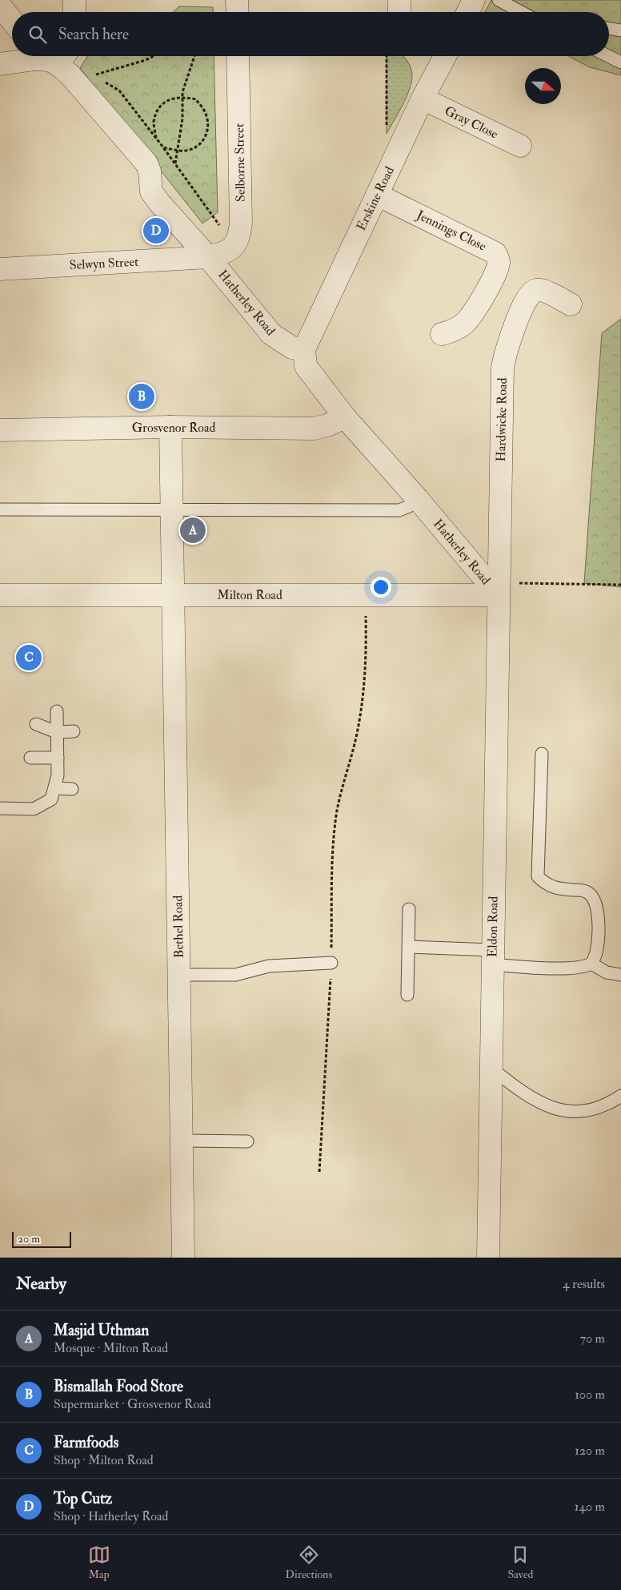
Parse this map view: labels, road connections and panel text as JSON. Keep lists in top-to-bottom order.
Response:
{
  "streets": {
    "street": [
      "Gray Close",
      "Selborne Street",
      "Erskine Road",
      "Jennings Close",
      "Selwyn Street",
      "Hatherley Road",
      "Hardwicke Road",
      "Grosvenor Road",
      "Milton Road",
      "Bethel Road",
      "Eldon Road"
    ]
  },
  "crossings": [
    ["Gray Close", "Erskine Road"],
    ["Selborne Street", "Selwyn Street"],
    ["Selborne Street", "Hatherley Road"],
    ["Erskine Road", "Jennings Close"],
    ["Erskine Road", "Hatherley Road"],
    ["Selwyn Street", "Hatherley Road"],
    ["Hatherley Road", "Hardwicke Road"],
    ["Hatherley Road", "Grosvenor Road"],
    ["Hatherley Road", "Milton Road"],
    ["Hatherley Road", "Eldon Road"],
    ["Hardwicke Road", "Milton Road"],
    ["Hardwicke Road", "Eldon Road"],
    ["Grosvenor Road", "Bethel Road"],
    ["Milton Road", "Bethel Road"],
    ["Milton Road", "Eldon Road"]
  ],
  "scale_bar": "20 m",
  "north": "right",
  "page": {
    "search": "Search here",
    "pins": [
      "D",
      "B",
      "A",
      "C"
    ],
    "scale": "20 m",
    "heading": ["Nearby", "4 results"],
    "list": [
      {
        "mark": "A",
        "name": "Masjid Uthman",
        "note": "Mosque · Milton Road",
        "value": "70 m"
      },
      {
        "mark": "B",
        "name": "Bismallah Food Store",
        "note": "Supermarket · Grosvenor Road",
        "value": "100 m"
      },
      {
        "mark": "C",
        "name": "Farmfoods",
        "note": "Shop · Milton Road",
        "value": "120 m"
      },
      {
        "mark": "D",
        "name": "Top Cutz",
        "note": "Shop · Hatherley Road",
        "value": "140 m"
      }
    ],
    "nav": ["Map", "Directions", "Saved"]
  }
}
